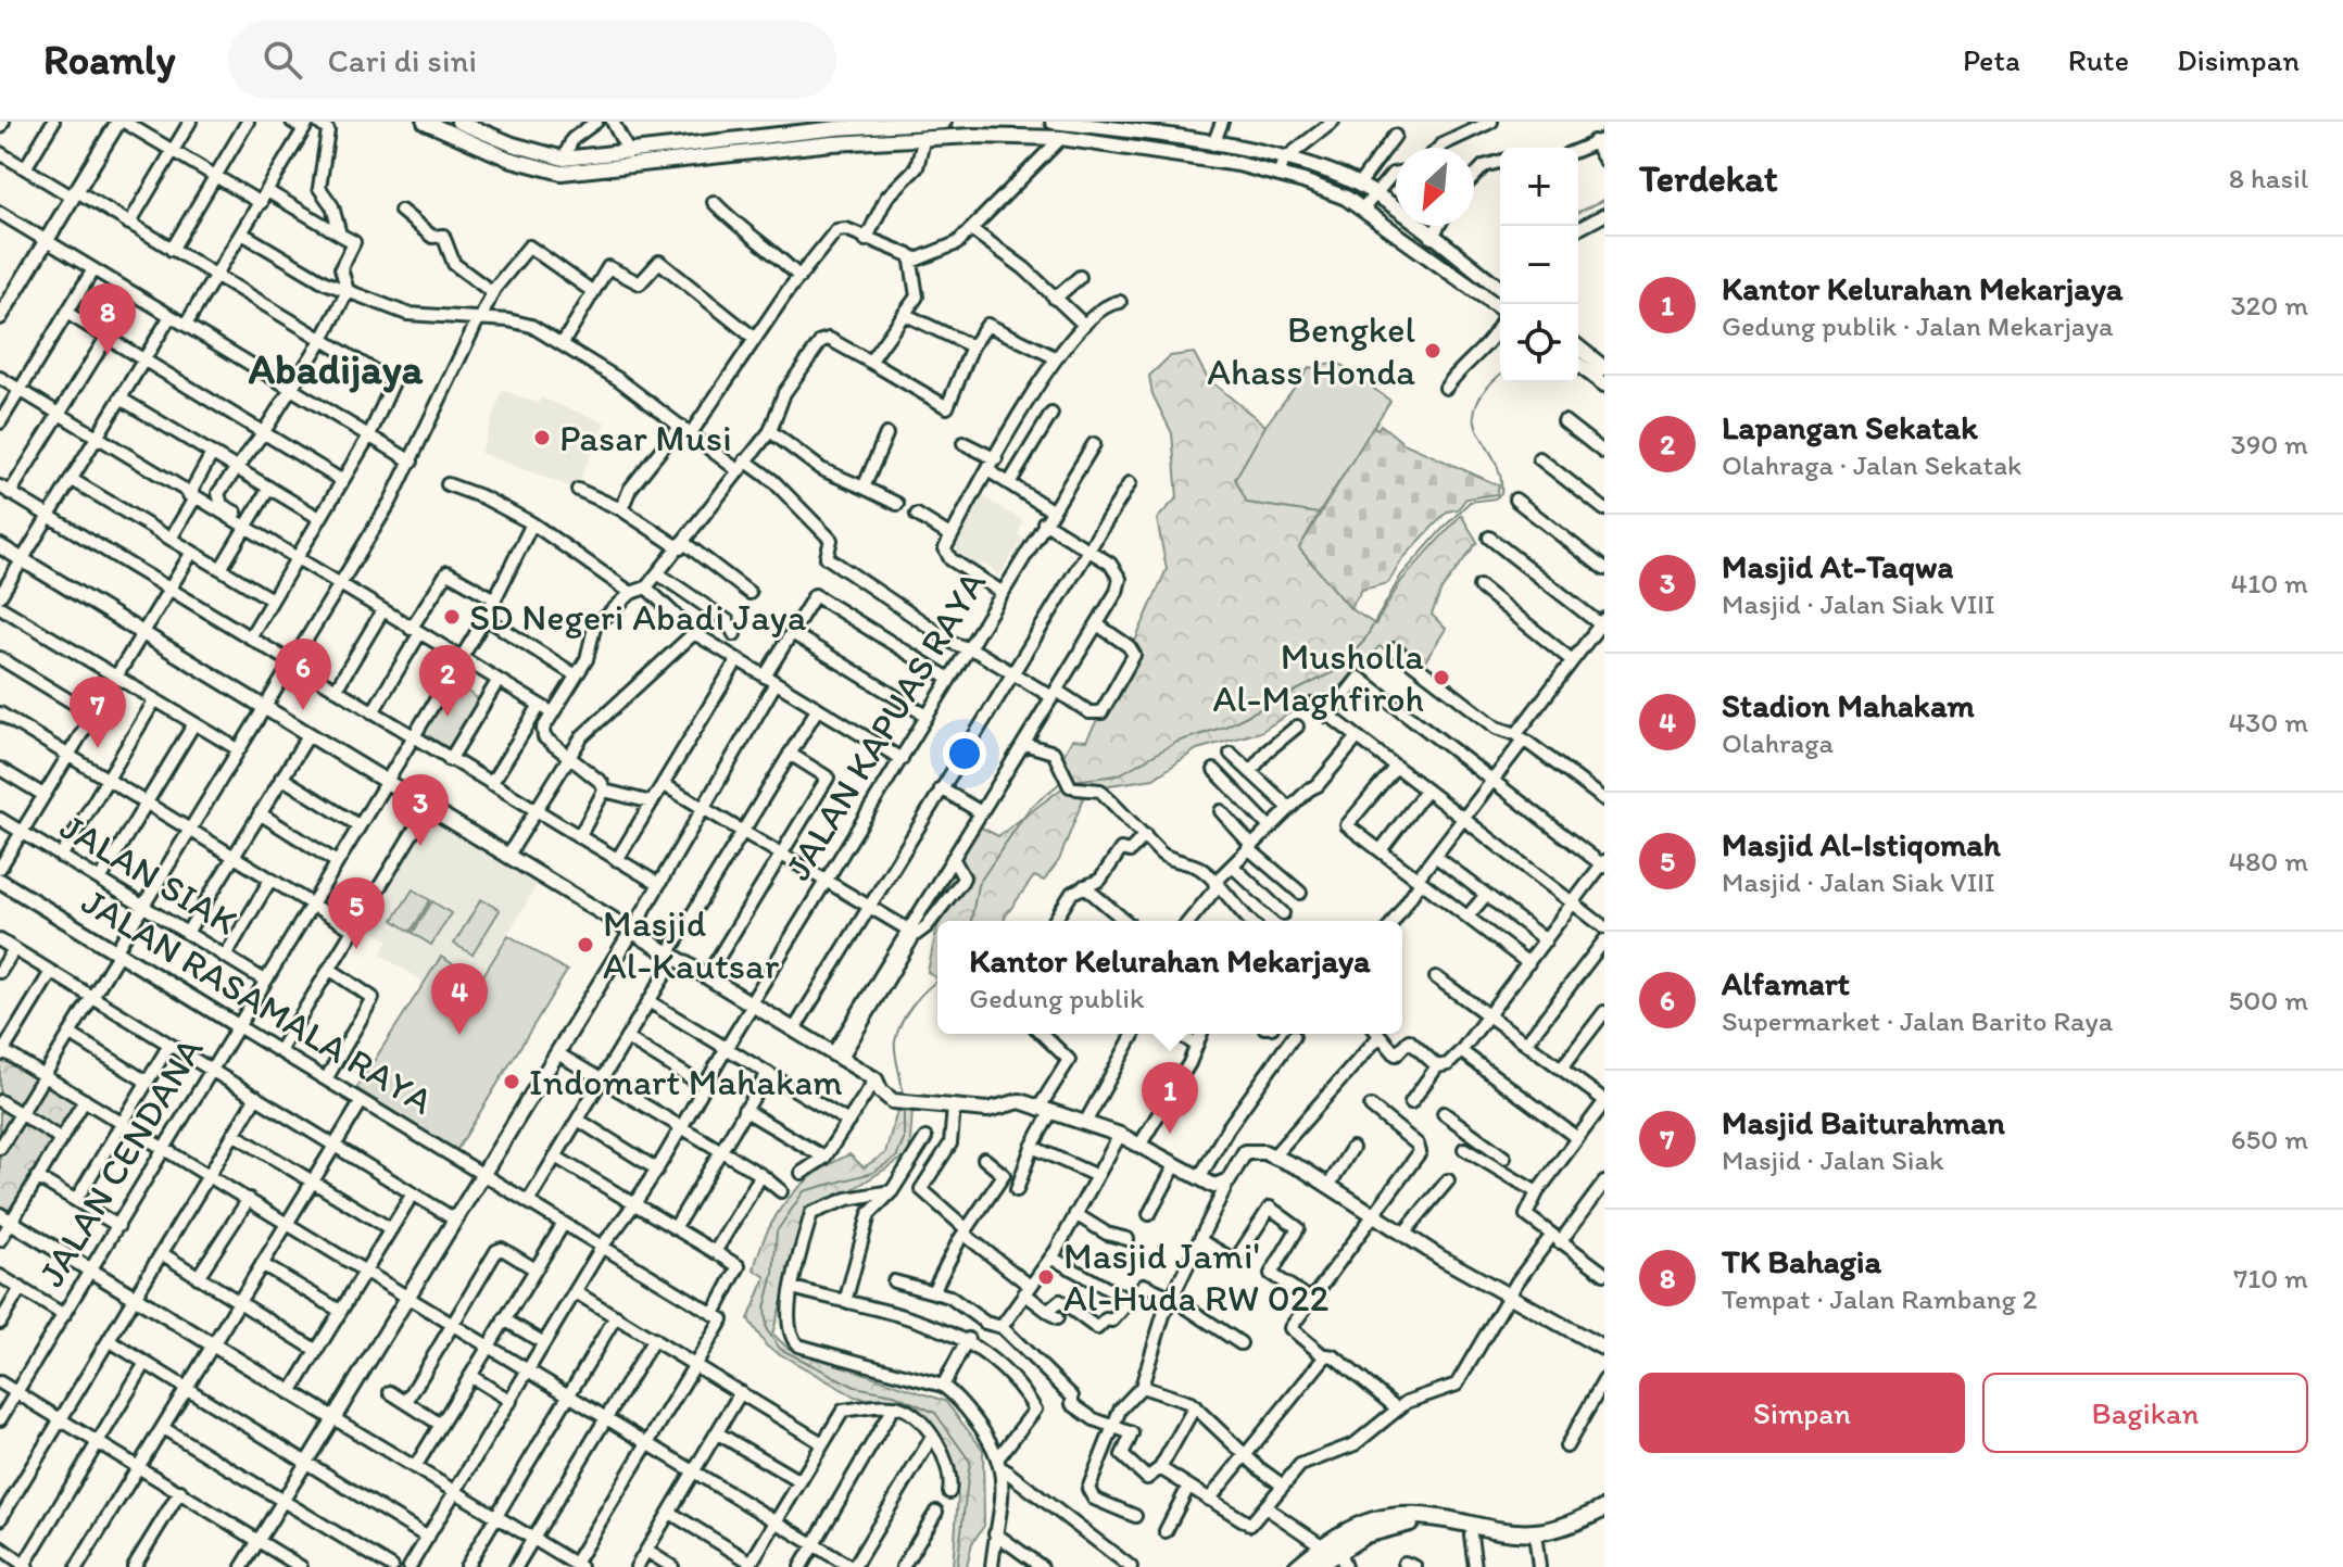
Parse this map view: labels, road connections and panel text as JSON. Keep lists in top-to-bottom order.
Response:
{
  "streets": {
    "street": [
      "JALAN KAPUAS RAYA",
      "JALAN SIAK",
      "JALAN RASAMALA RAYA",
      "JALAN CENDANA"
    ]
  },
  "crossings": [
    ["JALAN KAPUAS RAYA", "JALAN RASAMALA RAYA"],
    ["JALAN SIAK", "JALAN CENDANA"],
    ["JALAN RASAMALA RAYA", "JALAN CENDANA"]
  ],
  "districts": ["Abadijaya"],
  "places": [
    "Bengkel Ahass Honda",
    "Pasar Musi",
    "SD Negeri Abadi Jaya",
    "Musholla Al-Maghfiroh",
    "Masjid Al-Kautsar",
    "Indomart Mahakam",
    "Masjid Jami' Al-Huda RW 022"
  ],
  "north": "bottom left",
  "page": {
    "header": "Roamly",
    "search": "Cari di sini",
    "nav": ["Peta", "Rute", "Disimpan"],
    "heading": ["Terdekat", "8 hasil"],
    "map_buttons": ["+", "−"],
    "list": [
      {
        "mark": "1",
        "name": "Kantor Kelurahan Mekarjaya",
        "note": "Gedung publik · Jalan Mekarjaya",
        "value": "320 m"
      },
      {
        "mark": "2",
        "name": "Lapangan Sekatak",
        "note": "Olahraga · Jalan Sekatak",
        "value": "390 m"
      },
      {
        "mark": "3",
        "name": "Masjid At-Taqwa",
        "note": "Masjid · Jalan Siak VIII",
        "value": "410 m"
      },
      {
        "mark": "4",
        "name": "Stadion Mahakam",
        "note": "Olahraga",
        "value": "430 m"
      },
      {
        "mark": "5",
        "name": "Masjid Al-Istiqomah",
        "note": "Masjid · Jalan Siak VIII",
        "value": "480 m"
      },
      {
        "mark": "6",
        "name": "Alfamart",
        "note": "Supermarket · Jalan Barito Raya",
        "value": "500 m"
      },
      {
        "mark": "7",
        "name": "Masjid Baiturahman",
        "note": "Masjid · Jalan Siak",
        "value": "650 m"
      },
      {
        "mark": "8",
        "name": "TK Bahagia",
        "note": "Tempat · Jalan Rambang 2",
        "value": "710 m"
      }
    ],
    "pins": [
      "8",
      "6",
      "2",
      "7",
      "3",
      "5",
      "4",
      "1"
    ],
    "popup": ["Kantor Kelurahan Mekarjaya", "Gedung publik"],
    "buttons": ["Simpan", "Bagikan"]
  }
}
